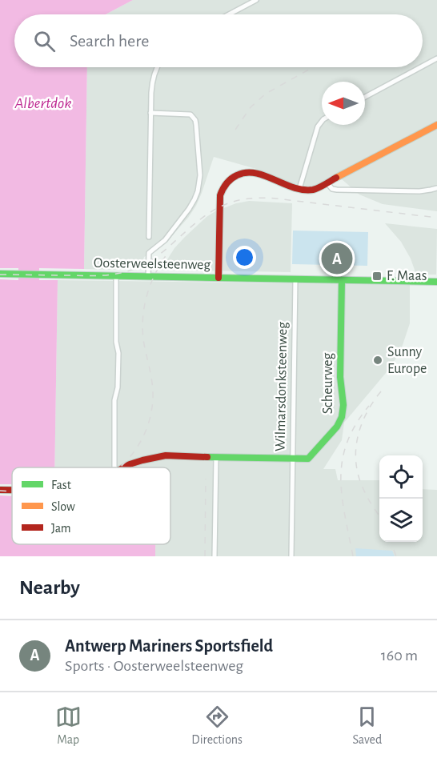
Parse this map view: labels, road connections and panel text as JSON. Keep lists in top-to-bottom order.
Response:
{
  "streets": {
    "street": ["Oosterweelsteenweg", "Scheurweg", "Wilmarsdonksteenweg"]
  },
  "crossings": [
    ["Oosterweelsteenweg", "Scheurweg"],
    ["Oosterweelsteenweg", "Wilmarsdonksteenweg"],
    ["Scheurweg", "Wilmarsdonksteenweg"]
  ],
  "water": ["Albertdok"],
  "places": {
    "transit": ["F. Maas"],
    "other": ["Sunny Europe"]
  },
  "legend": ["Fast", "Slow", "Jam"],
  "north": "left",
  "page": {
    "search": "Search here",
    "pins": "A",
    "heading": "Nearby",
    "list": [
      {
        "mark": "A",
        "name": "Antwerp Mariners Sportsfield",
        "note": "Sports · Oosterweelsteenweg",
        "value": "160 m"
      }
    ],
    "nav": ["Map", "Directions", "Saved"]
  }
}
